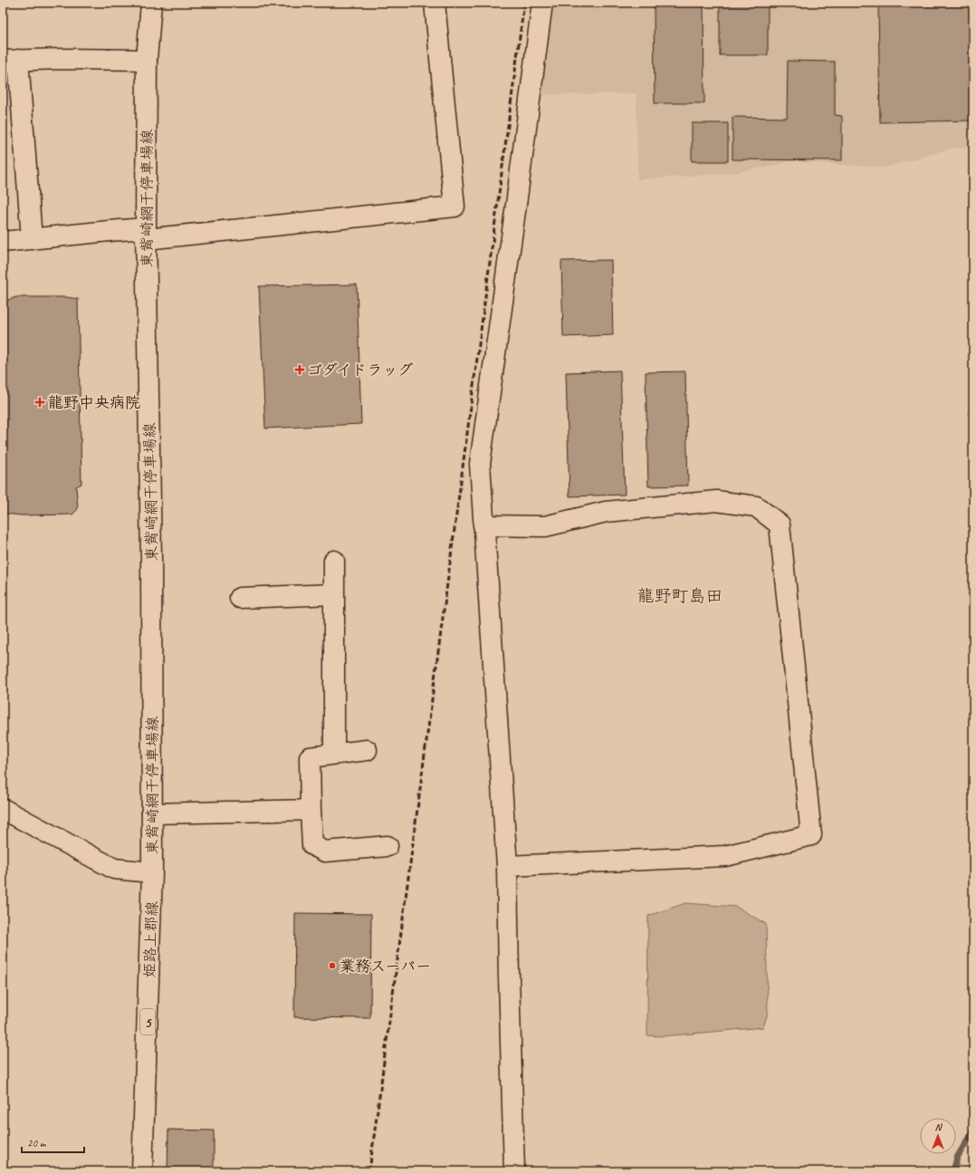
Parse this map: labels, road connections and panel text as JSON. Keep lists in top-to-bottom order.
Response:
{
  "streets": {
    "street": ["東觜崎網干停車場線", "姫路上郡線", "5"]
  },
  "crossings": [
    ["東觜崎網干停車場線", "姫路上郡線"]
  ],
  "districts": ["龍野町島田"],
  "places": {
    "health": ["ゴダイドラッグ", "龍野中央病院"],
    "other": ["業務スーパー"]
  },
  "scale_bar": "20 m",
  "north": "top"
}
